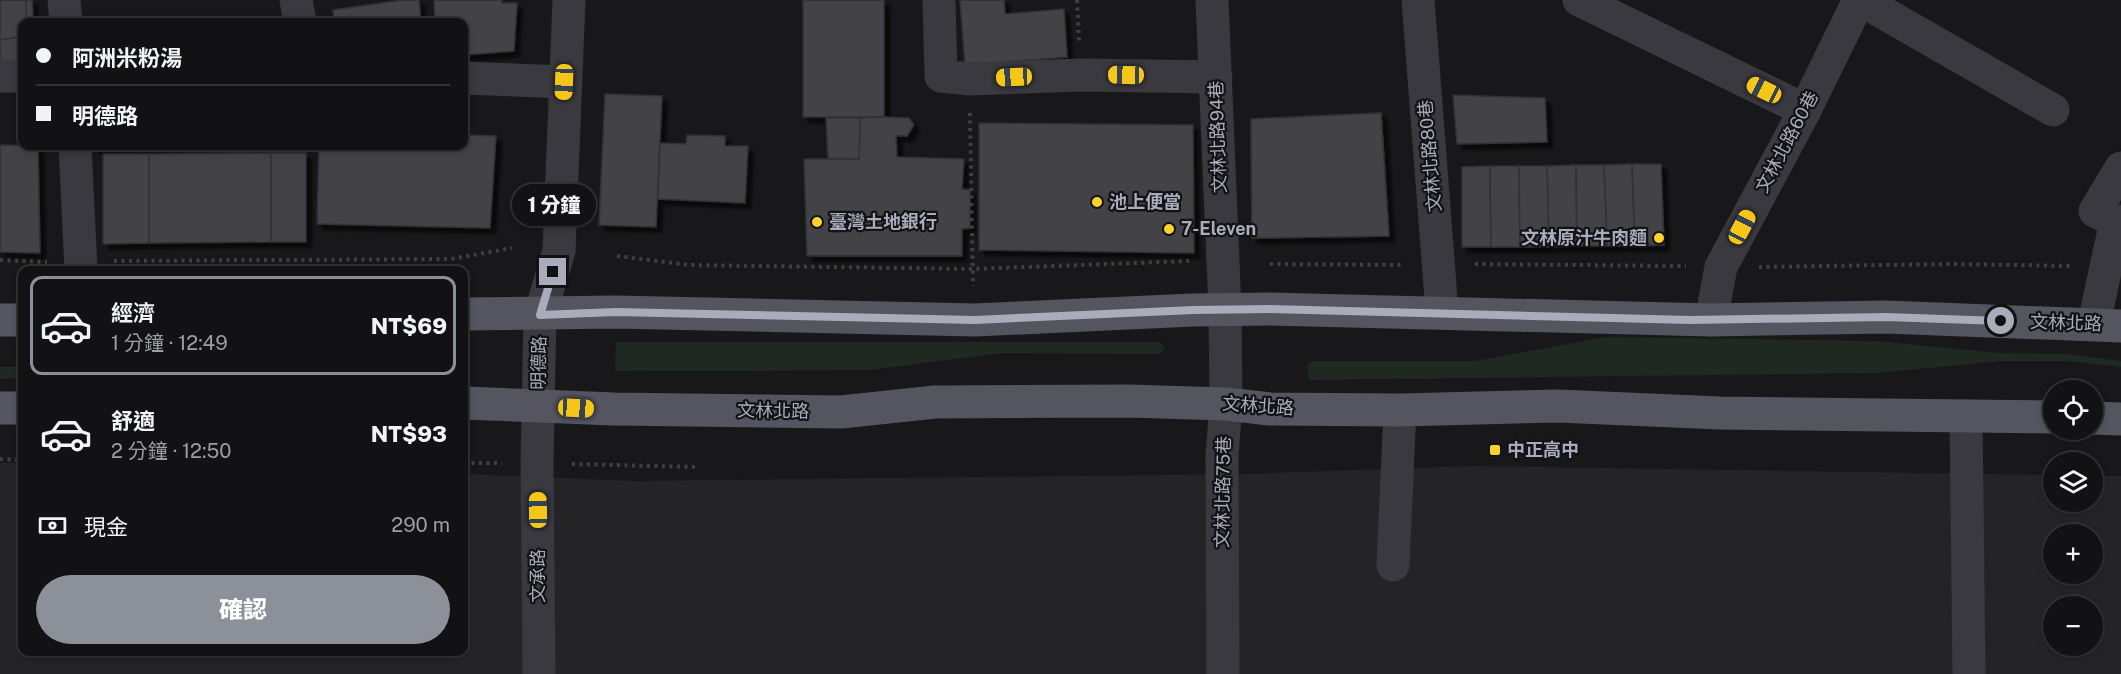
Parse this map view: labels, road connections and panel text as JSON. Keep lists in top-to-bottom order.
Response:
{
  "streets": {
    "main road": ["文林北路"],
    "street": [
      "文林北路94巷",
      "文林北路60巷",
      "文林北路80巷",
      "明德路",
      "文林北路75巷",
      "文承路"
    ]
  },
  "crossings": [
    ["文林北路94巷", "文林北路"],
    ["文林北路94巷", "文林北路75巷"],
    ["文林北路60巷", "文林北路"],
    ["文林北路80巷", "文林北路"],
    ["文林北路", "明德路"],
    ["文林北路", "文林北路75巷"],
    ["文林北路", "文承路"],
    ["明德路", "文承路"]
  ],
  "places": {
    "other": [
      "池上便當",
      "臺灣土地銀行",
      "7-Eleven",
      "文林原汁牛肉麵"
    ],
    "transit": ["中正高中"]
  },
  "page": {
    "banner": ["阿洲米粉湯", "明德路"],
    "bubble": "1 分鐘",
    "list": [
      {
        "name": "經濟",
        "note": "1 分鐘 · 12:49",
        "value": "NT$69"
      },
      {
        "name": "舒適",
        "note": "2 分鐘 · 12:50",
        "value": "NT$93"
      }
    ],
    "map_buttons": ["+", "−"],
    "pay": ["現金", "290 m"],
    "buttons": "確認"
  }
}
